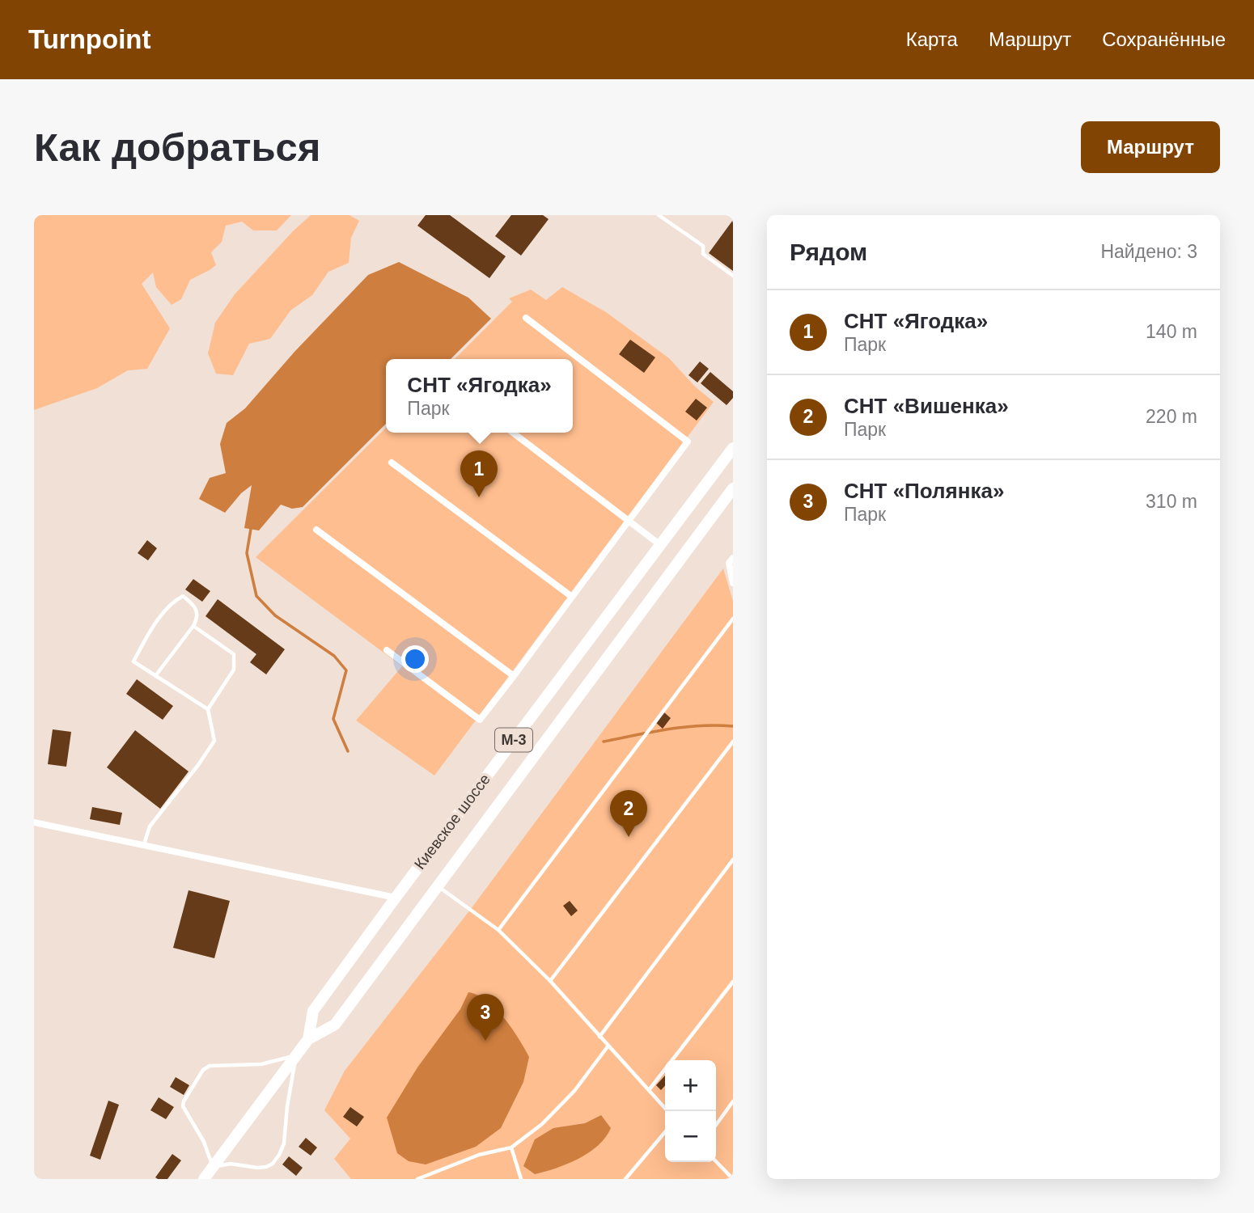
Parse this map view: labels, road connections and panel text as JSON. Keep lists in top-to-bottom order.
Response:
{
  "streets": {
    "highway": ["М-3", "Киевское шоссе"]
  },
  "page": {
    "header": "Turnpoint",
    "nav": ["Карта", "Маршрут", "Сохранённые"],
    "buttons": "Маршрут",
    "title": "Как добраться",
    "heading": ["Рядом", "Найдено: 3"],
    "list": [
      {
        "mark": "1",
        "name": "СНТ «Ягодка»",
        "note": "Парк",
        "value": "140 m"
      },
      {
        "mark": "2",
        "name": "СНТ «Вишенка»",
        "note": "Парк",
        "value": "220 m"
      },
      {
        "mark": "3",
        "name": "СНТ «Полянка»",
        "note": "Парк",
        "value": "310 m"
      }
    ],
    "popup": ["СНТ «Ягодка»", "Парк"],
    "pins": ["1", "2", "3"],
    "map_buttons": ["+", "−"]
  }
}
